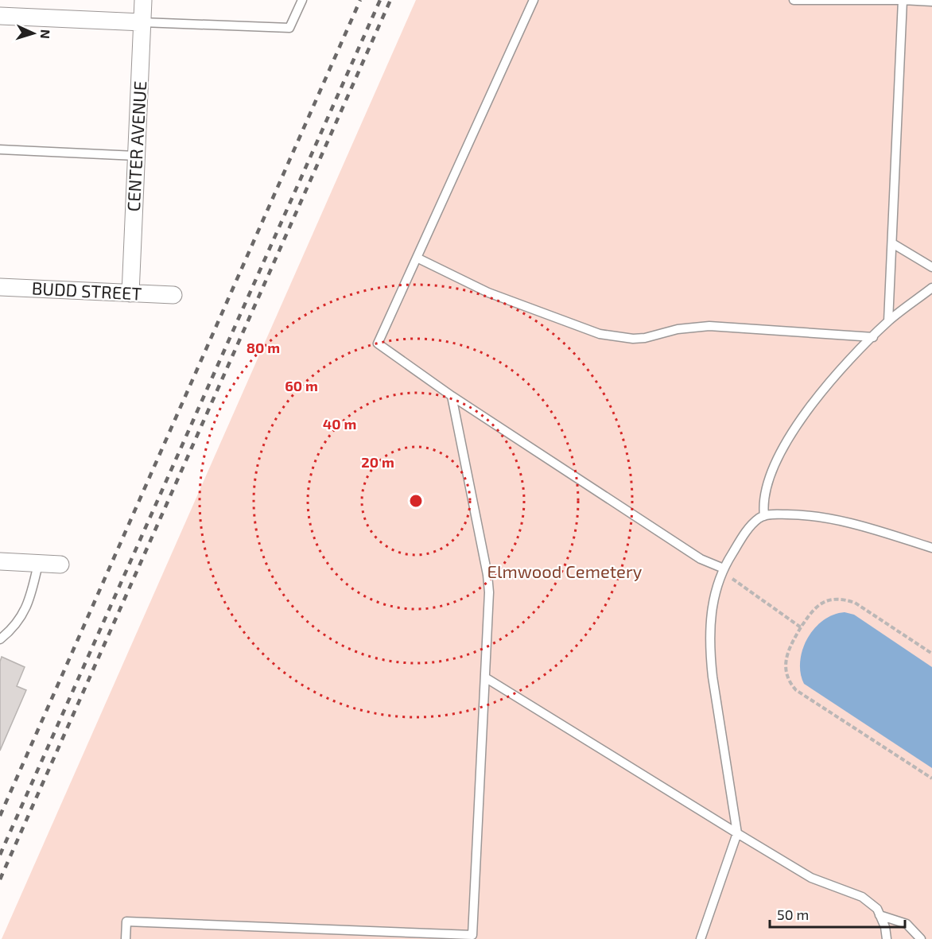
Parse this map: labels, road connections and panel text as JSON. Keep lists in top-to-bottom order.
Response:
{
  "streets": {
    "street": ["CENTER AVENUE", "BUDD STREET"]
  },
  "crossings": [
    ["CENTER AVENUE", "BUDD STREET"]
  ],
  "parks": ["Elmwood Cemetery"],
  "scale_bar": "50 m",
  "north": "right",
  "rings": [
    "80 m",
    "60 m",
    "40 m",
    "20 m"
  ]
}
